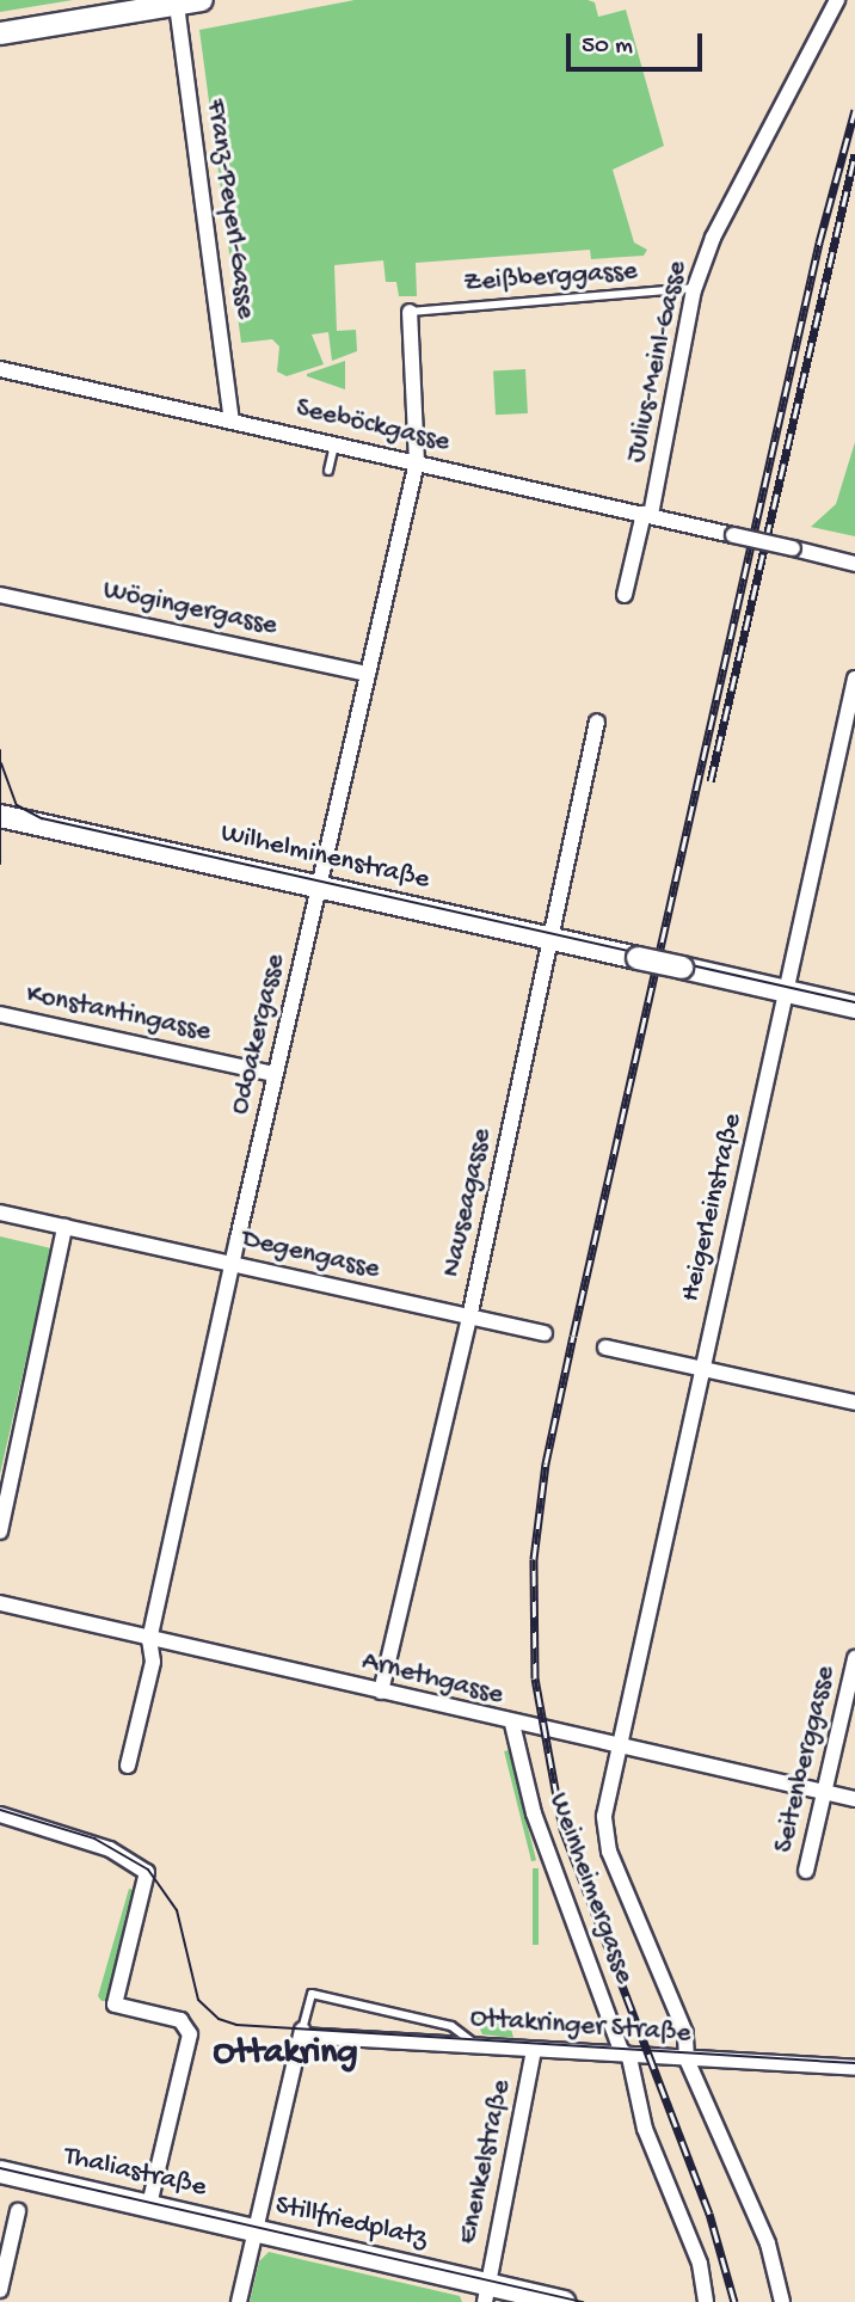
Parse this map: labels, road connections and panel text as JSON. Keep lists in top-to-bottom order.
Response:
{
  "streets": {
    "street": [
      "Franz-Peyerl-Gasse",
      "Julius-Meinl-Gasse",
      "Seeböckgasse",
      "Wögingergasse",
      "Wilhelminenstraße",
      "Konstantingasse",
      "Odoakergasse",
      "Nauseagasse",
      "Heigerleinstraße",
      "Degengasse",
      "Arnethgasse",
      "Seitenberggasse",
      "Weinheimergasse",
      "Ottakringer Straße",
      "Enenkelstraße",
      "Thaliastraße",
      "Stillfriedplatz"
    ],
    "lane": ["Zeißberggasse"]
  },
  "crossings": [
    ["Franz-Peyerl-Gasse", "Seeböckgasse"],
    ["Zeißberggasse", "Julius-Meinl-Gasse"],
    ["Zeißberggasse", "Odoakergasse"],
    ["Julius-Meinl-Gasse", "Seeböckgasse"],
    ["Seeböckgasse", "Odoakergasse"],
    ["Wögingergasse", "Odoakergasse"],
    ["Wilhelminenstraße", "Odoakergasse"],
    ["Wilhelminenstraße", "Nauseagasse"],
    ["Wilhelminenstraße", "Heigerleinstraße"],
    ["Konstantingasse", "Odoakergasse"],
    ["Odoakergasse", "Degengasse"],
    ["Odoakergasse", "Arnethgasse"],
    ["Nauseagasse", "Degengasse"],
    ["Nauseagasse", "Arnethgasse"],
    ["Heigerleinstraße", "Arnethgasse"],
    ["Heigerleinstraße", "Weinheimergasse"],
    ["Arnethgasse", "Seitenberggasse"],
    ["Arnethgasse", "Weinheimergasse"],
    ["Weinheimergasse", "Ottakringer Straße"],
    ["Ottakringer Straße", "Enenkelstraße"],
    ["Enenkelstraße", "Stillfriedplatz"],
    ["Thaliastraße", "Stillfriedplatz"]
  ],
  "districts": ["Ottakring"],
  "scale_bar": "50 m"
}
